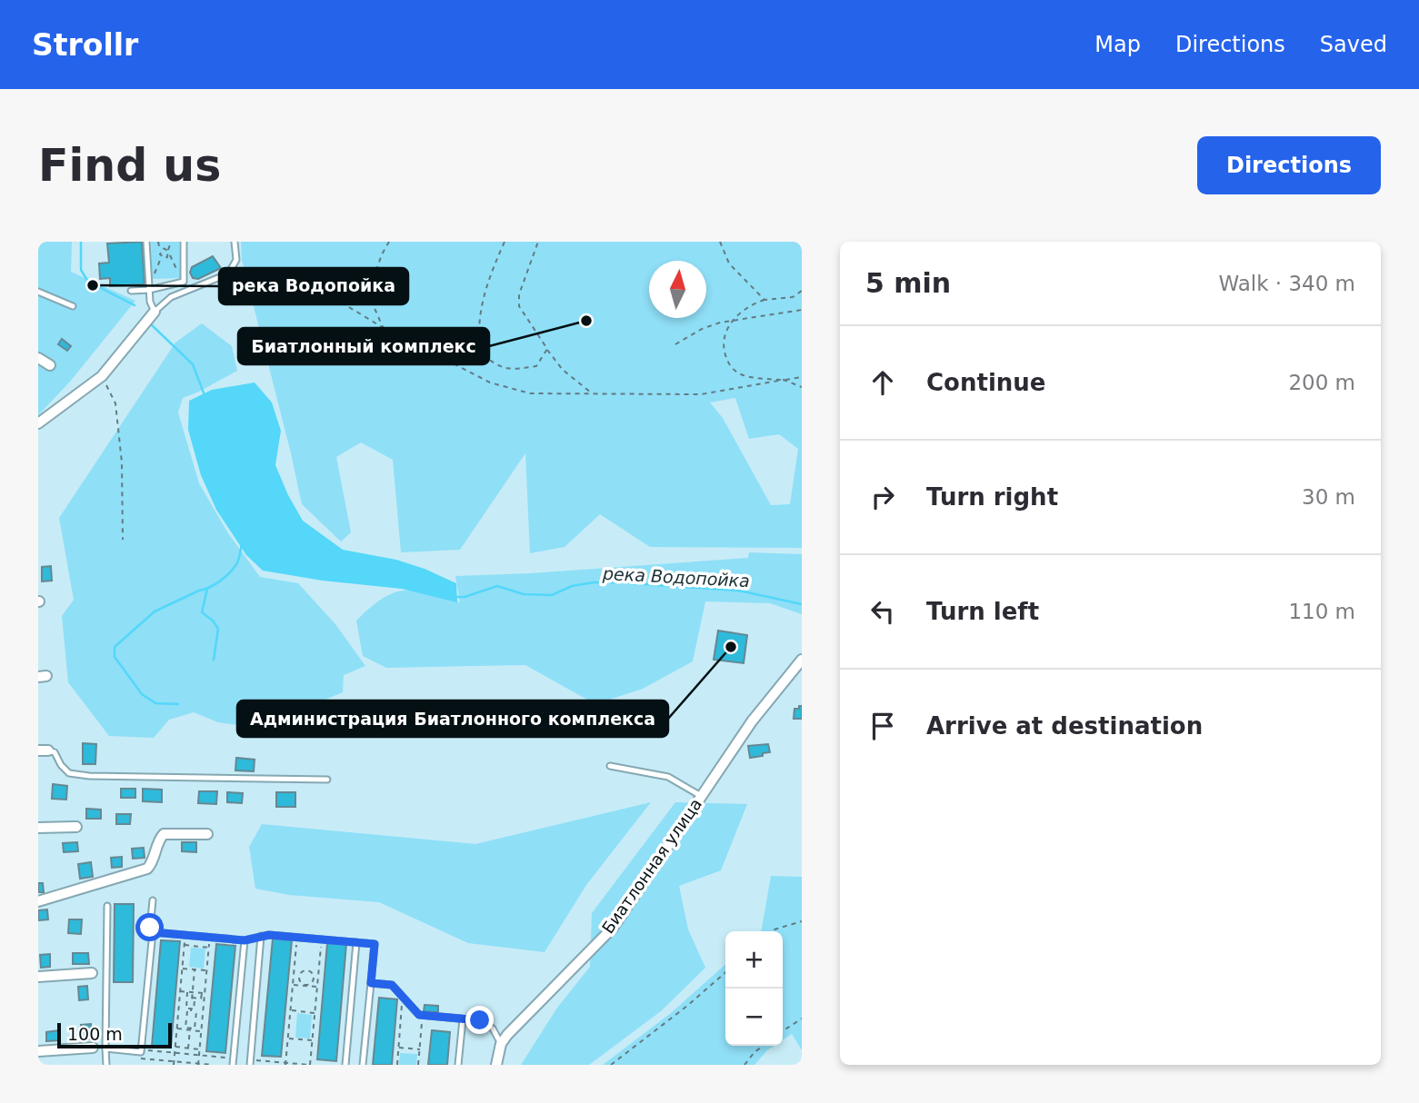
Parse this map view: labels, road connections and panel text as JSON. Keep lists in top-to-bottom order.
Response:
{
  "streets": {
    "street": ["Биатлонная улица"]
  },
  "water": ["река Водопойка"],
  "places": ["река Водопойка", "Биатлонный комплекс", "Администрация Биатлонного комплекса"],
  "scale_bar": "100 m",
  "north": "top",
  "page": {
    "header": "Strollr",
    "nav": ["Map", "Directions", "Saved"],
    "buttons": "Directions",
    "title": "Find us",
    "heading": ["5 min", "Walk · 340 m"],
    "list": [
      ["Continue", "200 m"],
      ["Turn right", "30 m"],
      ["Turn left", "110 m"],
      "Arrive at destination"
    ],
    "map_buttons": ["+", "−"],
    "scale": "100 m"
  }
}
